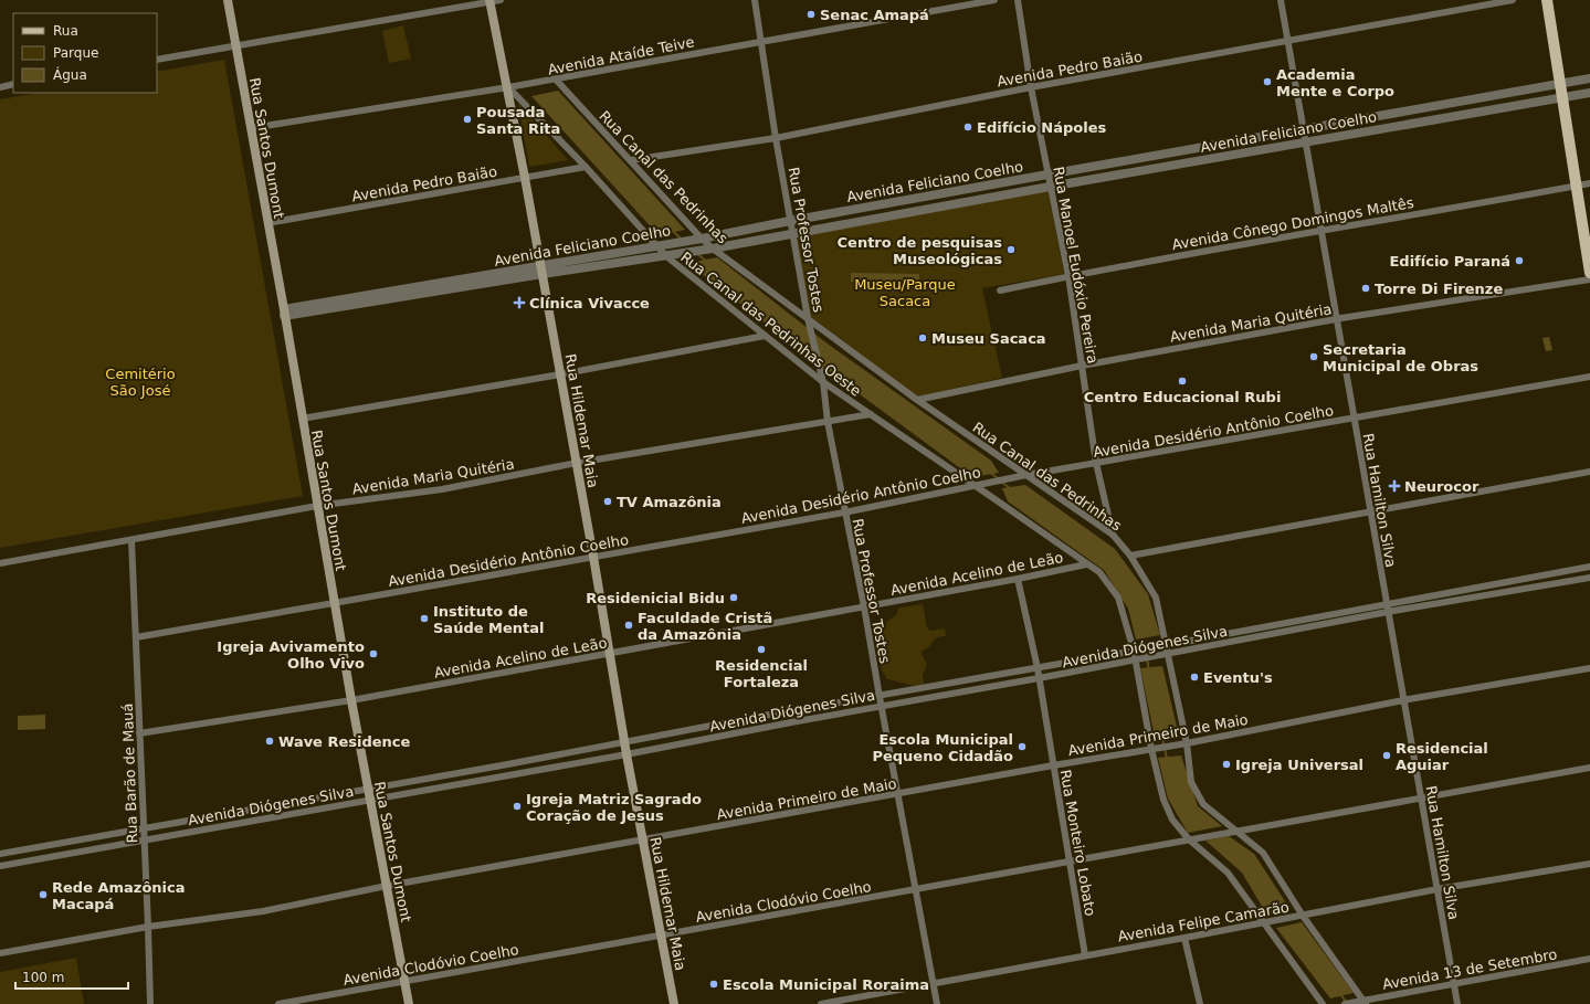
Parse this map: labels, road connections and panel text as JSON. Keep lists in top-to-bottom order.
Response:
{
  "streets": {
    "main road": ["Rua Santos Dumont", "Rua Hildemar Maia"],
    "street": [
      "Avenida Ataíde Teive",
      "Avenida Pedro Baião",
      "Avenida Feliciano Coelho",
      "Rua Canal das Pedrinhas",
      "Avenida Cônego Domingos Maltês",
      "Rua Professor Tostes",
      "Rua Manoel Eudóxio Pereira",
      "Avenida Maria Quitéria",
      "Rua Canal das Pedrinhas Oeste",
      "Avenida Desidério Antônio Coelho",
      "Rua Hamilton Silva",
      "Avenida Acelino de Leão",
      "Avenida Diógenes Silva",
      "Avenida Primeiro de Maio",
      "Rua Barão de Mauá",
      "Rua Monteiro Lobato",
      "Avenida Clodóvio Coelho",
      "Avenida Felipe Camarão",
      "Avenida 13 de Setembro"
    ]
  },
  "crossings": [
    ["Avenida Ataíde Teive", "Rua Santos Dumont"],
    ["Avenida Ataíde Teive", "Rua Canal das Pedrinhas"],
    ["Avenida Ataíde Teive", "Rua Professor Tostes"],
    ["Avenida Ataíde Teive", "Rua Canal das Pedrinhas Oeste"],
    ["Avenida Ataíde Teive", "Rua Hildemar Maia"],
    ["Avenida Pedro Baião", "Rua Santos Dumont"],
    ["Avenida Pedro Baião", "Rua Canal das Pedrinhas"],
    ["Avenida Pedro Baião", "Rua Professor Tostes"],
    ["Avenida Pedro Baião", "Rua Manoel Eudóxio Pereira"],
    ["Avenida Pedro Baião", "Rua Canal das Pedrinhas Oeste"],
    ["Avenida Pedro Baião", "Rua Hildemar Maia"],
    ["Avenida Pedro Baião", "Rua Hamilton Silva"],
    ["Avenida Feliciano Coelho", "Rua Santos Dumont"],
    ["Avenida Feliciano Coelho", "Rua Canal das Pedrinhas"],
    ["Avenida Feliciano Coelho", "Rua Professor Tostes"],
    ["Avenida Feliciano Coelho", "Rua Manoel Eudóxio Pereira"],
    ["Avenida Feliciano Coelho", "Rua Canal das Pedrinhas Oeste"],
    ["Avenida Feliciano Coelho", "Rua Hildemar Maia"],
    ["Avenida Feliciano Coelho", "Rua Hamilton Silva"],
    ["Rua Santos Dumont", "Avenida Maria Quitéria"],
    ["Rua Santos Dumont", "Avenida Desidério Antônio Coelho"],
    ["Rua Santos Dumont", "Avenida Acelino de Leão"],
    ["Rua Santos Dumont", "Avenida Diógenes Silva"],
    ["Rua Santos Dumont", "Avenida Primeiro de Maio"],
    ["Rua Santos Dumont", "Avenida Clodóvio Coelho"],
    ["Rua Canal das Pedrinhas", "Rua Professor Tostes"],
    ["Rua Canal das Pedrinhas", "Rua Manoel Eudóxio Pereira"],
    ["Rua Canal das Pedrinhas", "Avenida Maria Quitéria"],
    ["Rua Canal das Pedrinhas", "Avenida Desidério Antônio Coelho"],
    ["Rua Canal das Pedrinhas", "Avenida Diógenes Silva"],
    ["Rua Canal das Pedrinhas", "Avenida Primeiro de Maio"],
    ["Rua Canal das Pedrinhas", "Avenida Clodóvio Coelho"],
    ["Rua Canal das Pedrinhas", "Avenida Felipe Camarão"],
    ["Rua Canal das Pedrinhas", "Avenida 13 de Setembro"],
    ["Avenida Cônego Domingos Maltês", "Rua Manoel Eudóxio Pereira"],
    ["Avenida Cônego Domingos Maltês", "Rua Hamilton Silva"],
    ["Rua Professor Tostes", "Avenida Maria Quitéria"],
    ["Rua Professor Tostes", "Rua Canal das Pedrinhas Oeste"],
    ["Rua Professor Tostes", "Avenida Desidério Antônio Coelho"],
    ["Rua Professor Tostes", "Avenida Acelino de Leão"],
    ["Rua Professor Tostes", "Avenida Diógenes Silva"],
    ["Rua Professor Tostes", "Avenida Primeiro de Maio"],
    ["Rua Professor Tostes", "Avenida Clodóvio Coelho"],
    ["Rua Professor Tostes", "Avenida Felipe Camarão"],
    ["Rua Manoel Eudóxio Pereira", "Avenida Maria Quitéria"],
    ["Rua Manoel Eudóxio Pereira", "Avenida Desidério Antônio Coelho"],
    ["Avenida Maria Quitéria", "Rua Canal das Pedrinhas Oeste"],
    ["Avenida Maria Quitéria", "Rua Hildemar Maia"],
    ["Avenida Maria Quitéria", "Rua Hamilton Silva"],
    ["Avenida Maria Quitéria", "Rua Barão de Mauá"],
    ["Rua Canal das Pedrinhas Oeste", "Rua Hildemar Maia"],
    ["Rua Canal das Pedrinhas Oeste", "Avenida Desidério Antônio Coelho"],
    ["Rua Canal das Pedrinhas Oeste", "Avenida Acelino de Leão"],
    ["Rua Canal das Pedrinhas Oeste", "Avenida Diógenes Silva"],
    ["Rua Canal das Pedrinhas Oeste", "Avenida Primeiro de Maio"],
    ["Rua Canal das Pedrinhas Oeste", "Avenida Clodóvio Coelho"],
    ["Rua Canal das Pedrinhas Oeste", "Avenida Felipe Camarão"],
    ["Rua Hildemar Maia", "Avenida Desidério Antônio Coelho"],
    ["Rua Hildemar Maia", "Avenida Acelino de Leão"],
    ["Rua Hildemar Maia", "Avenida Diógenes Silva"],
    ["Rua Hildemar Maia", "Avenida Primeiro de Maio"],
    ["Rua Hildemar Maia", "Avenida Clodóvio Coelho"],
    ["Avenida Desidério Antônio Coelho", "Rua Hamilton Silva"],
    ["Avenida Desidério Antônio Coelho", "Rua Barão de Mauá"],
    ["Rua Hamilton Silva", "Avenida Diógenes Silva"],
    ["Rua Hamilton Silva", "Avenida Primeiro de Maio"],
    ["Rua Hamilton Silva", "Avenida Felipe Camarão"],
    ["Rua Hamilton Silva", "Avenida 13 de Setembro"],
    ["Avenida Acelino de Leão", "Rua Barão de Mauá"],
    ["Avenida Acelino de Leão", "Rua Monteiro Lobato"],
    ["Avenida Diógenes Silva", "Rua Barão de Mauá"],
    ["Avenida Diógenes Silva", "Rua Monteiro Lobato"],
    ["Avenida Primeiro de Maio", "Rua Barão de Mauá"],
    ["Avenida Primeiro de Maio", "Rua Monteiro Lobato"],
    ["Rua Monteiro Lobato", "Avenida Clodóvio Coelho"],
    ["Rua Monteiro Lobato", "Avenida Felipe Camarão"]
  ],
  "parks": ["Museu/Parque Sacaca", "Cemitério São José"],
  "places": {
    "other": [
      "Senac Amapá",
      "Academia Mente e Corpo",
      "Pousada Santa Rita",
      "Edifício Nápoles",
      "Centro de pesquisas Museológicas",
      "Edifício Paraná",
      "Torre Di Firenze",
      "Museu Sacaca",
      "Secretaria Municipal de Obras",
      "Centro Educacional Rubi",
      "TV Amazônia",
      "Residenicial Bidu",
      "Instituto de Saúde Mental",
      "Faculdade Cristã da Amazônia",
      "Residencial Fortaleza",
      "Igreja Avivamento Olho Vivo",
      "Eventu's",
      "Wave Residence",
      "Escola Municipal Pequeno Cidadão",
      "Residencial Aguiar",
      "Igreja Universal",
      "Igreja Matriz Sagrado Coração de Jesus",
      "Rede Amazônica Macapá",
      "Escola Municipal Roraima"
    ],
    "health": ["Clínica Vivacce", "Neurocor"]
  },
  "legend": ["Rua", "Parque", "Água"],
  "scale_bar": "100 m"
}
